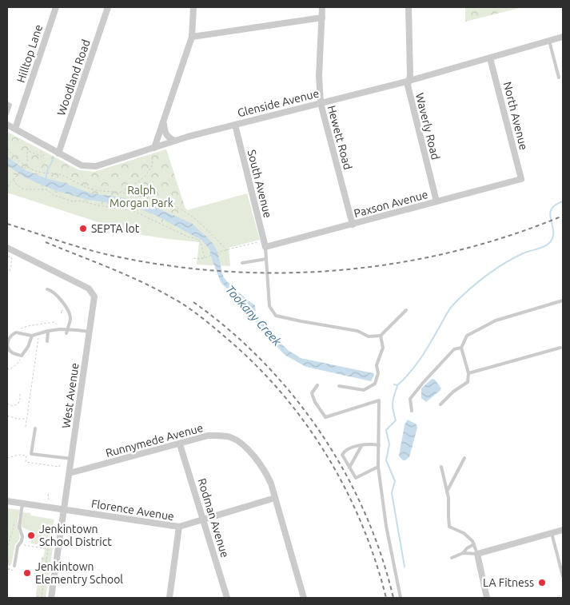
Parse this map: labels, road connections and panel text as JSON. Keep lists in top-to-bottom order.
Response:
{
  "streets": {
    "street": [
      "Hilltop Lane",
      "Woodland Road",
      "Glenside Avenue",
      "North Avenue",
      "Waverly Road",
      "Hewett Road",
      "South Avenue",
      "Paxson Avenue",
      "West Avenue",
      "Runnymede Avenue",
      "Florence Avenue",
      "Rodman Avenue"
    ]
  },
  "crossings": [
    ["Hilltop Lane", "Glenside Avenue"],
    ["Woodland Road", "Glenside Avenue"],
    ["Glenside Avenue", "North Avenue"],
    ["Glenside Avenue", "Waverly Road"],
    ["Glenside Avenue", "Hewett Road"],
    ["Glenside Avenue", "South Avenue"],
    ["North Avenue", "Paxson Avenue"],
    ["Waverly Road", "Paxson Avenue"],
    ["Hewett Road", "Paxson Avenue"],
    ["South Avenue", "Paxson Avenue"],
    ["West Avenue", "Runnymede Avenue"],
    ["West Avenue", "Florence Avenue"],
    ["Runnymede Avenue", "Florence Avenue"],
    ["Runnymede Avenue", "Rodman Avenue"],
    ["Florence Avenue", "Rodman Avenue"]
  ],
  "water": ["Tookany Creek"],
  "parks": ["Ralph Morgan Park"],
  "places": [
    "SEPTA lot",
    "Jenkintown School District",
    "Jenkintown Elementry School",
    "LA Fitness"
  ]
}
